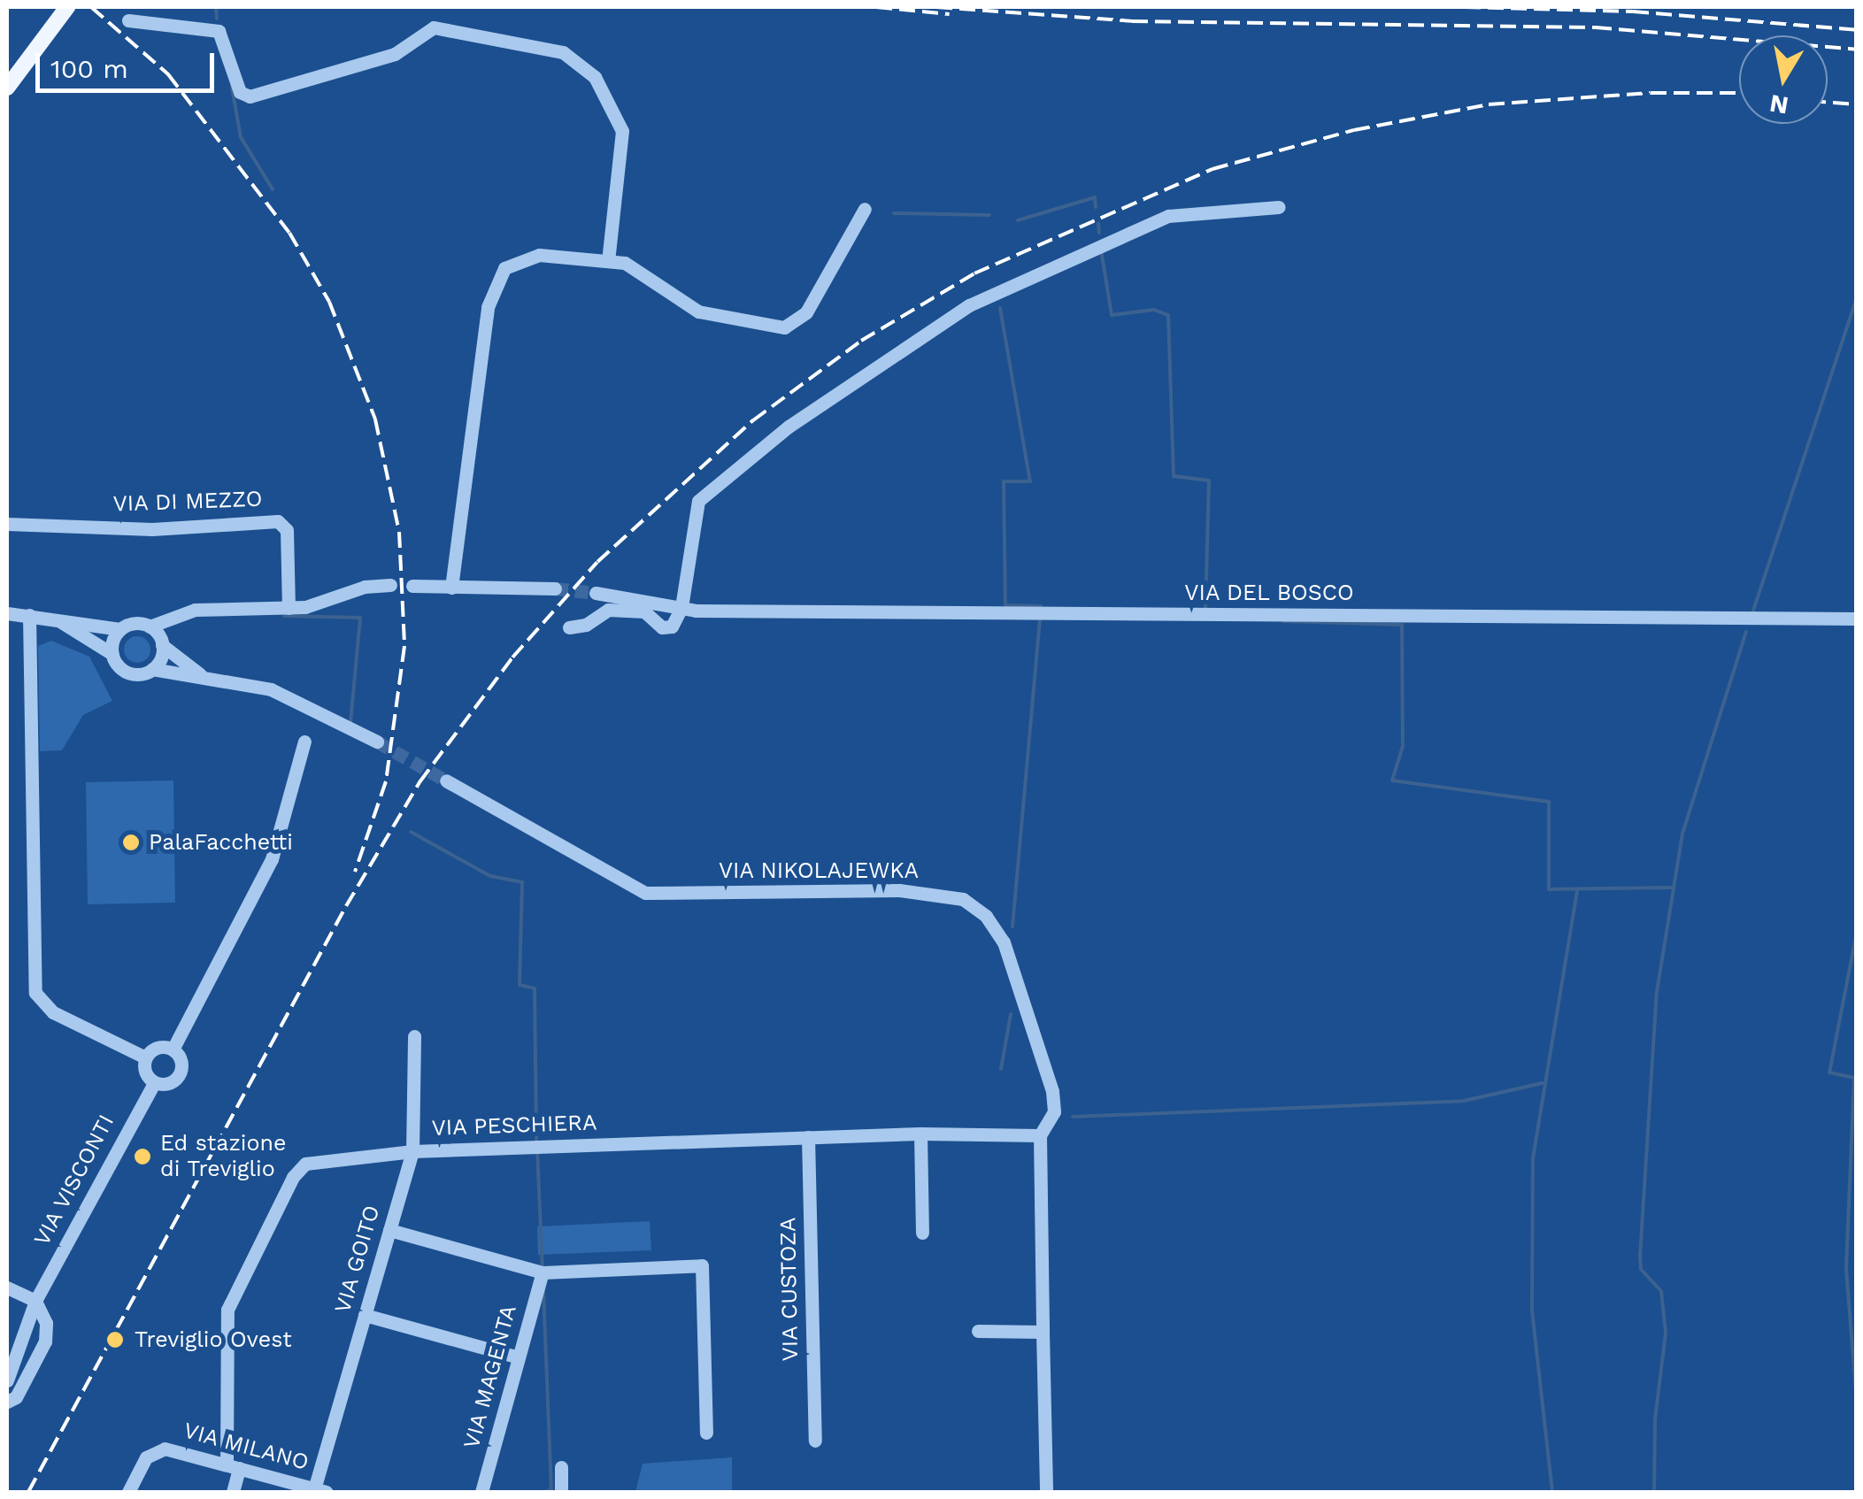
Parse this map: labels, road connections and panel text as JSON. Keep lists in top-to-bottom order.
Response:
{
  "streets": {
    "street": [
      "VIA DI MEZZO",
      "VIA DEL BOSCO",
      "VIA NIKOLAJEWKA",
      "VIA PESCHIERA",
      "VIA VISCONTI",
      "VIA GOITO",
      "VIA CUSTOZA",
      "VIA MAGENTA",
      "VIA MILANO"
    ]
  },
  "crossings": [
    ["VIA NIKOLAJEWKA", "VIA PESCHIERA"],
    ["VIA PESCHIERA", "VIA GOITO"],
    ["VIA PESCHIERA", "VIA CUSTOZA"],
    ["VIA PESCHIERA", "VIA MILANO"],
    ["VIA GOITO", "VIA MILANO"]
  ],
  "places": ["PalaFacchetti", "Ed stazione di Treviglio", "Treviglio Ovest"],
  "scale_bar": "100 m",
  "north": "bottom"
}
